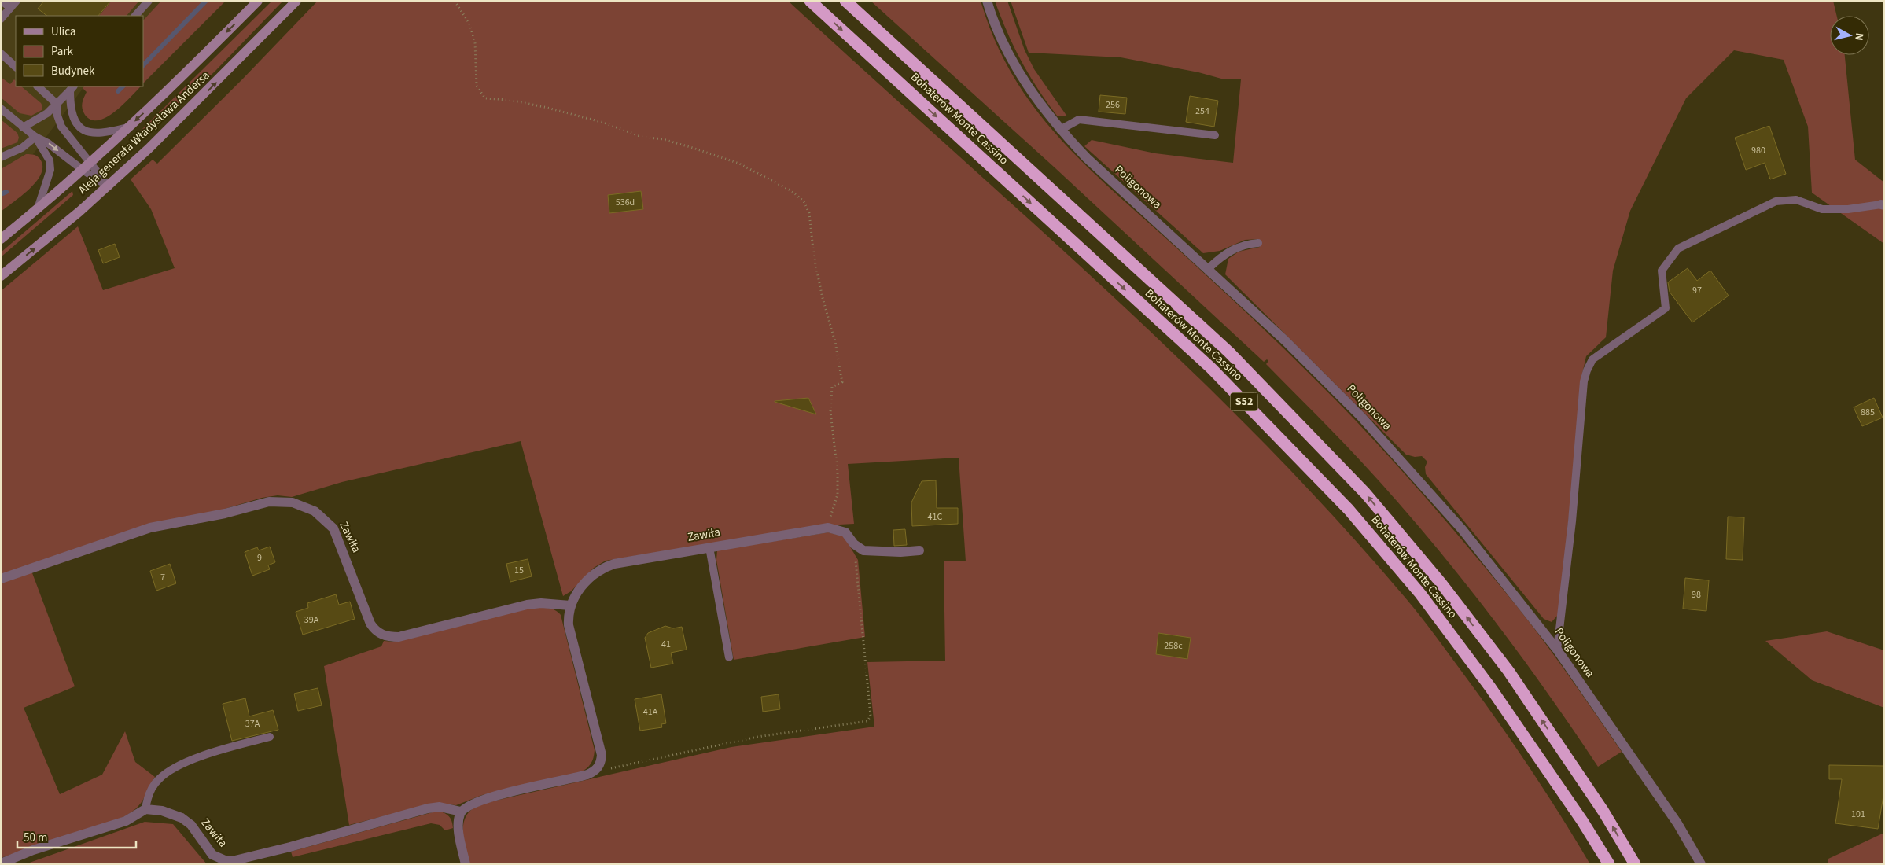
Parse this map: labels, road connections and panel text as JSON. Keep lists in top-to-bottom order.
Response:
{
  "streets": {
    "highway": ["Bohaterów Monte Cassino", "S52"],
    "main road": ["Aleja generała Władysława Andersa"],
    "street": ["Poligonowa", "Zawiła"]
  },
  "house_numbers": [
    "256",
    "254",
    "980",
    "536d",
    "97",
    "885",
    "41C",
    "9",
    "15",
    "7",
    "98",
    "39A",
    "41",
    "258c",
    "41A",
    "37A",
    "101"
  ],
  "legend": ["Ulica", "Park", "Budynek"],
  "scale_bar": "50 m",
  "north": "right"
}
